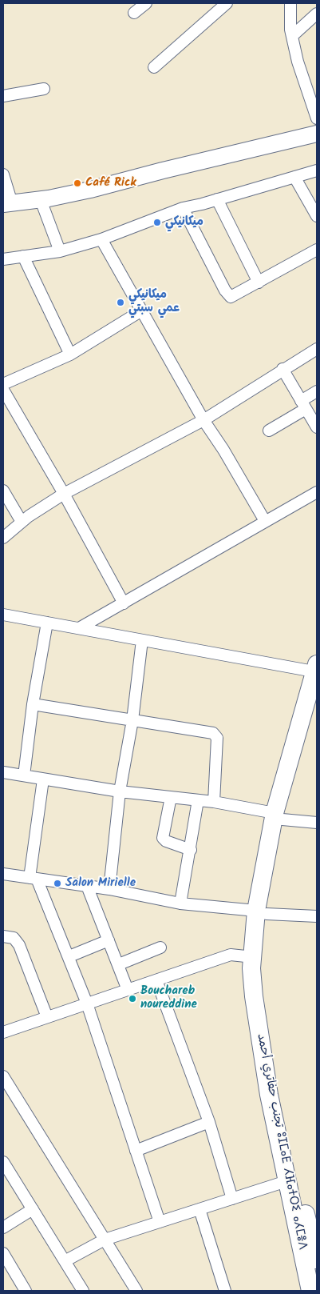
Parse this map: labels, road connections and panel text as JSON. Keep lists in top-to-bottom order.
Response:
{
  "streets": {
    "main road": ["تجنب حفاتري أحمد ⵓⵊⵎⴰⴹ ⵃⴼⴰⵜⵔⵉ ⴰⵃⵎⴻⴷ"]
  },
  "places": [
    "Café Rick",
    "ميكانيكي",
    "ميكانيكي عمي سبتي",
    "Salon Mirielle",
    "Bouchareb noureddine"
  ]
}
